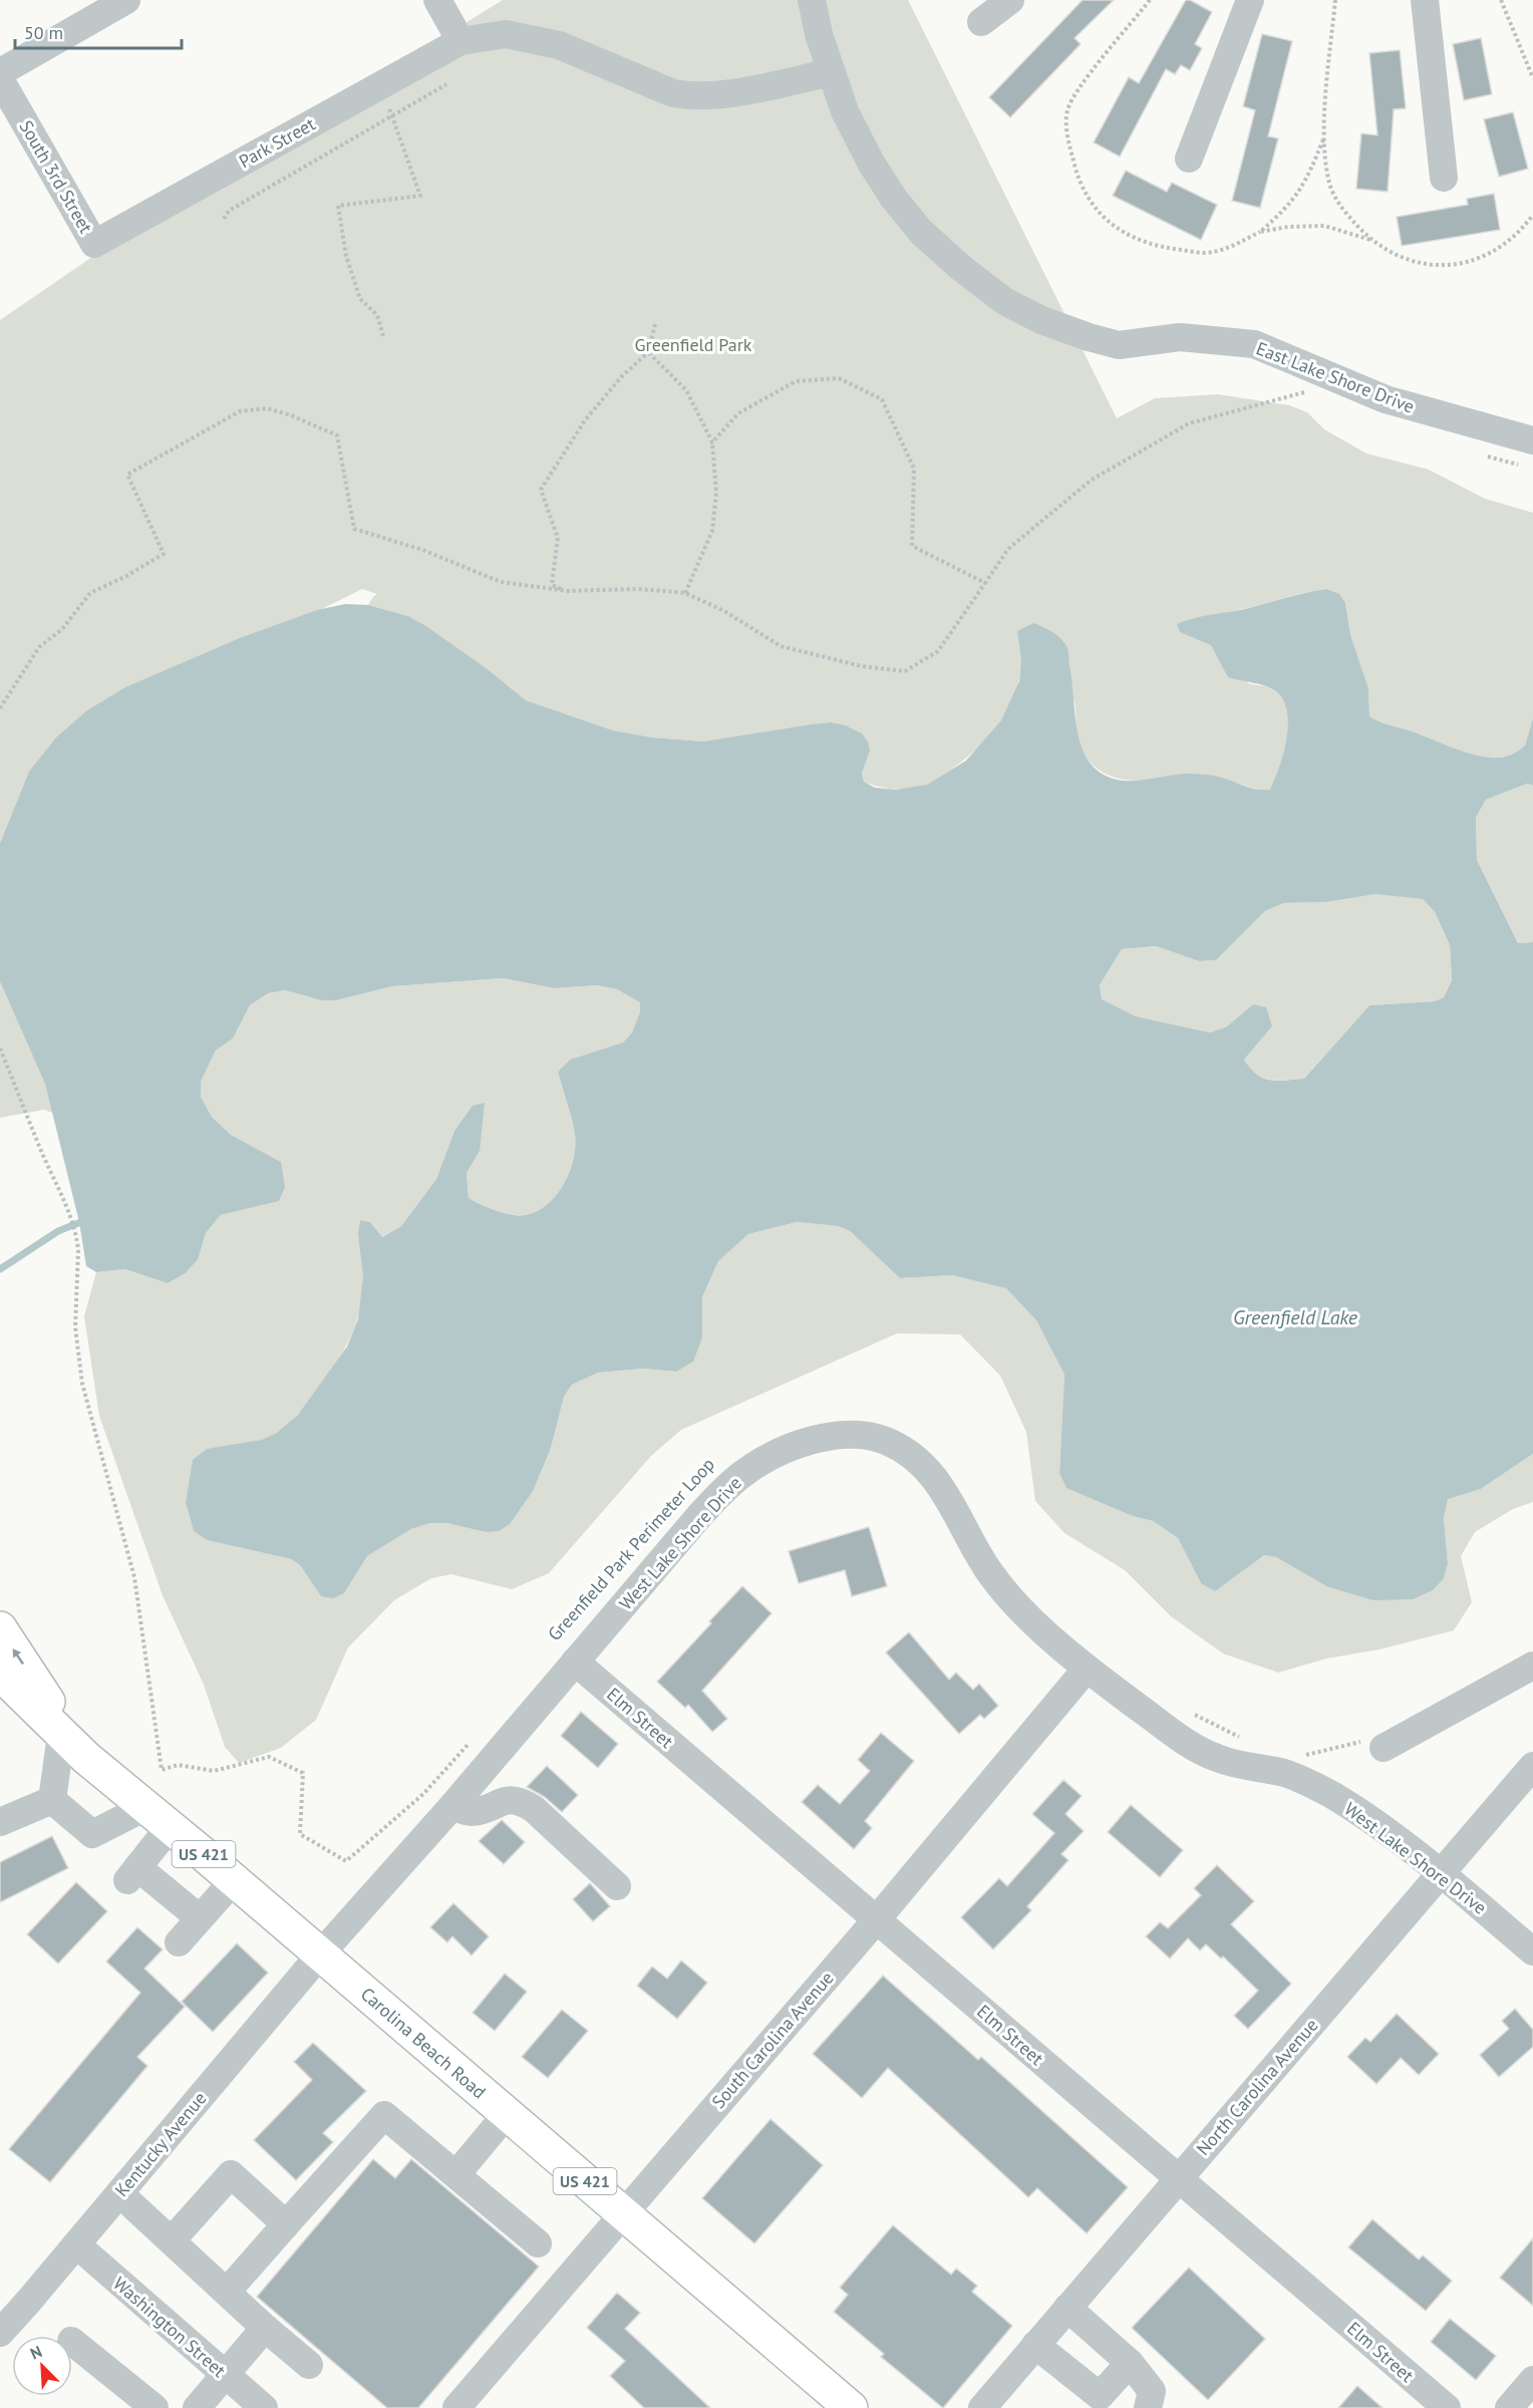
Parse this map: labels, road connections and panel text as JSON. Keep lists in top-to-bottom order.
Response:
{
  "streets": {
    "highway": ["US 421", "Carolina Beach Road"],
    "street": [
      "Park Street",
      "South 3rd Street",
      "East Lake Shore Drive",
      "West Lake Shore Drive",
      "Elm Street",
      "South Carolina Avenue",
      "North Carolina Avenue",
      "Kentucky Avenue",
      "Washington Street"
    ]
  },
  "crossings": [
    ["Park Street", "South 3rd Street"],
    ["West Lake Shore Drive", "Elm Street"],
    ["West Lake Shore Drive", "South Carolina Avenue"],
    ["West Lake Shore Drive", "Carolina Beach Road"],
    ["West Lake Shore Drive", "North Carolina Avenue"],
    ["West Lake Shore Drive", "Kentucky Avenue"],
    ["Elm Street", "South Carolina Avenue"],
    ["Elm Street", "North Carolina Avenue"],
    ["South Carolina Avenue", "Carolina Beach Road"],
    ["Carolina Beach Road", "Kentucky Avenue"],
    ["Kentucky Avenue", "Washington Street"]
  ],
  "water": ["Greenfield Lake"],
  "parks": ["Greenfield Park"],
  "scale_bar": "50 m",
  "north": "top left"
}
